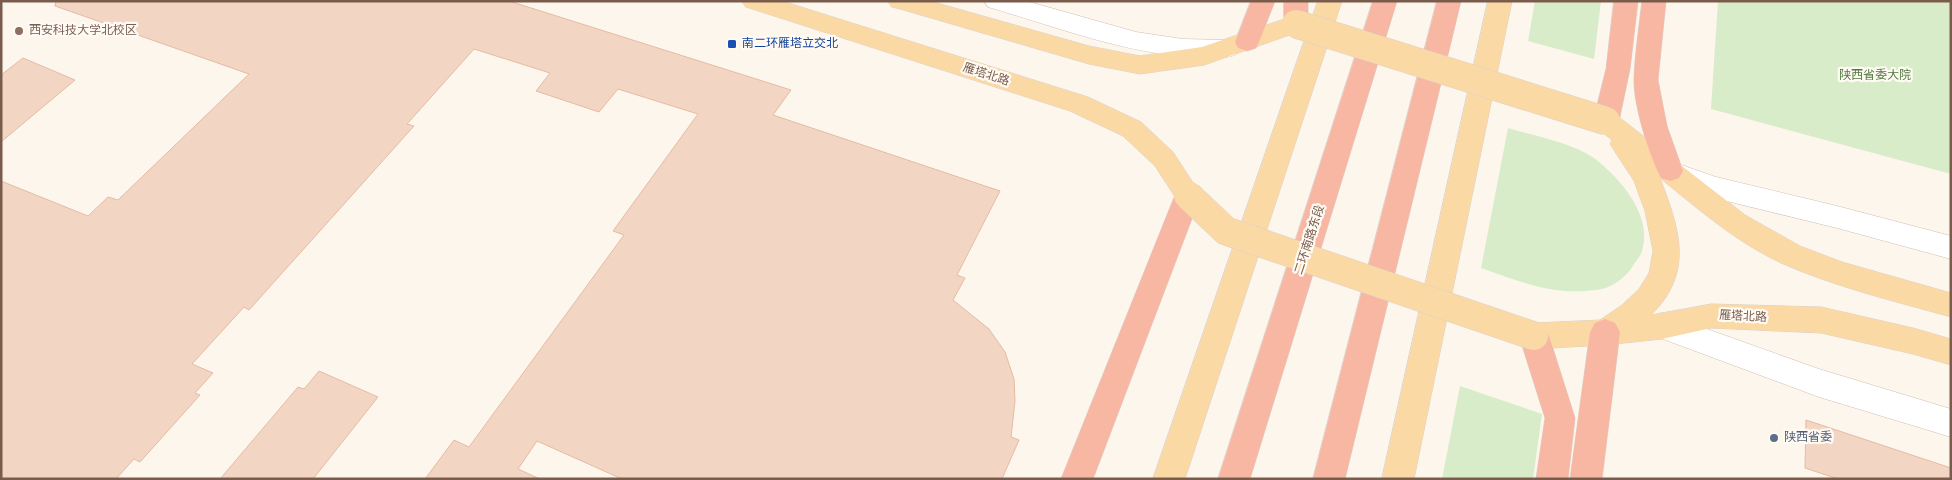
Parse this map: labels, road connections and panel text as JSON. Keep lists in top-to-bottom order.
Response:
{
  "streets": {
    "highway": ["二环南路东段"],
    "main road": ["雁塔北路"]
  },
  "parks": ["陕西省委大院"],
  "places": {
    "other": ["西安科技大学北校区", "陕西省委"],
    "transit": ["南二环雁塔立交北"]
  }
}
